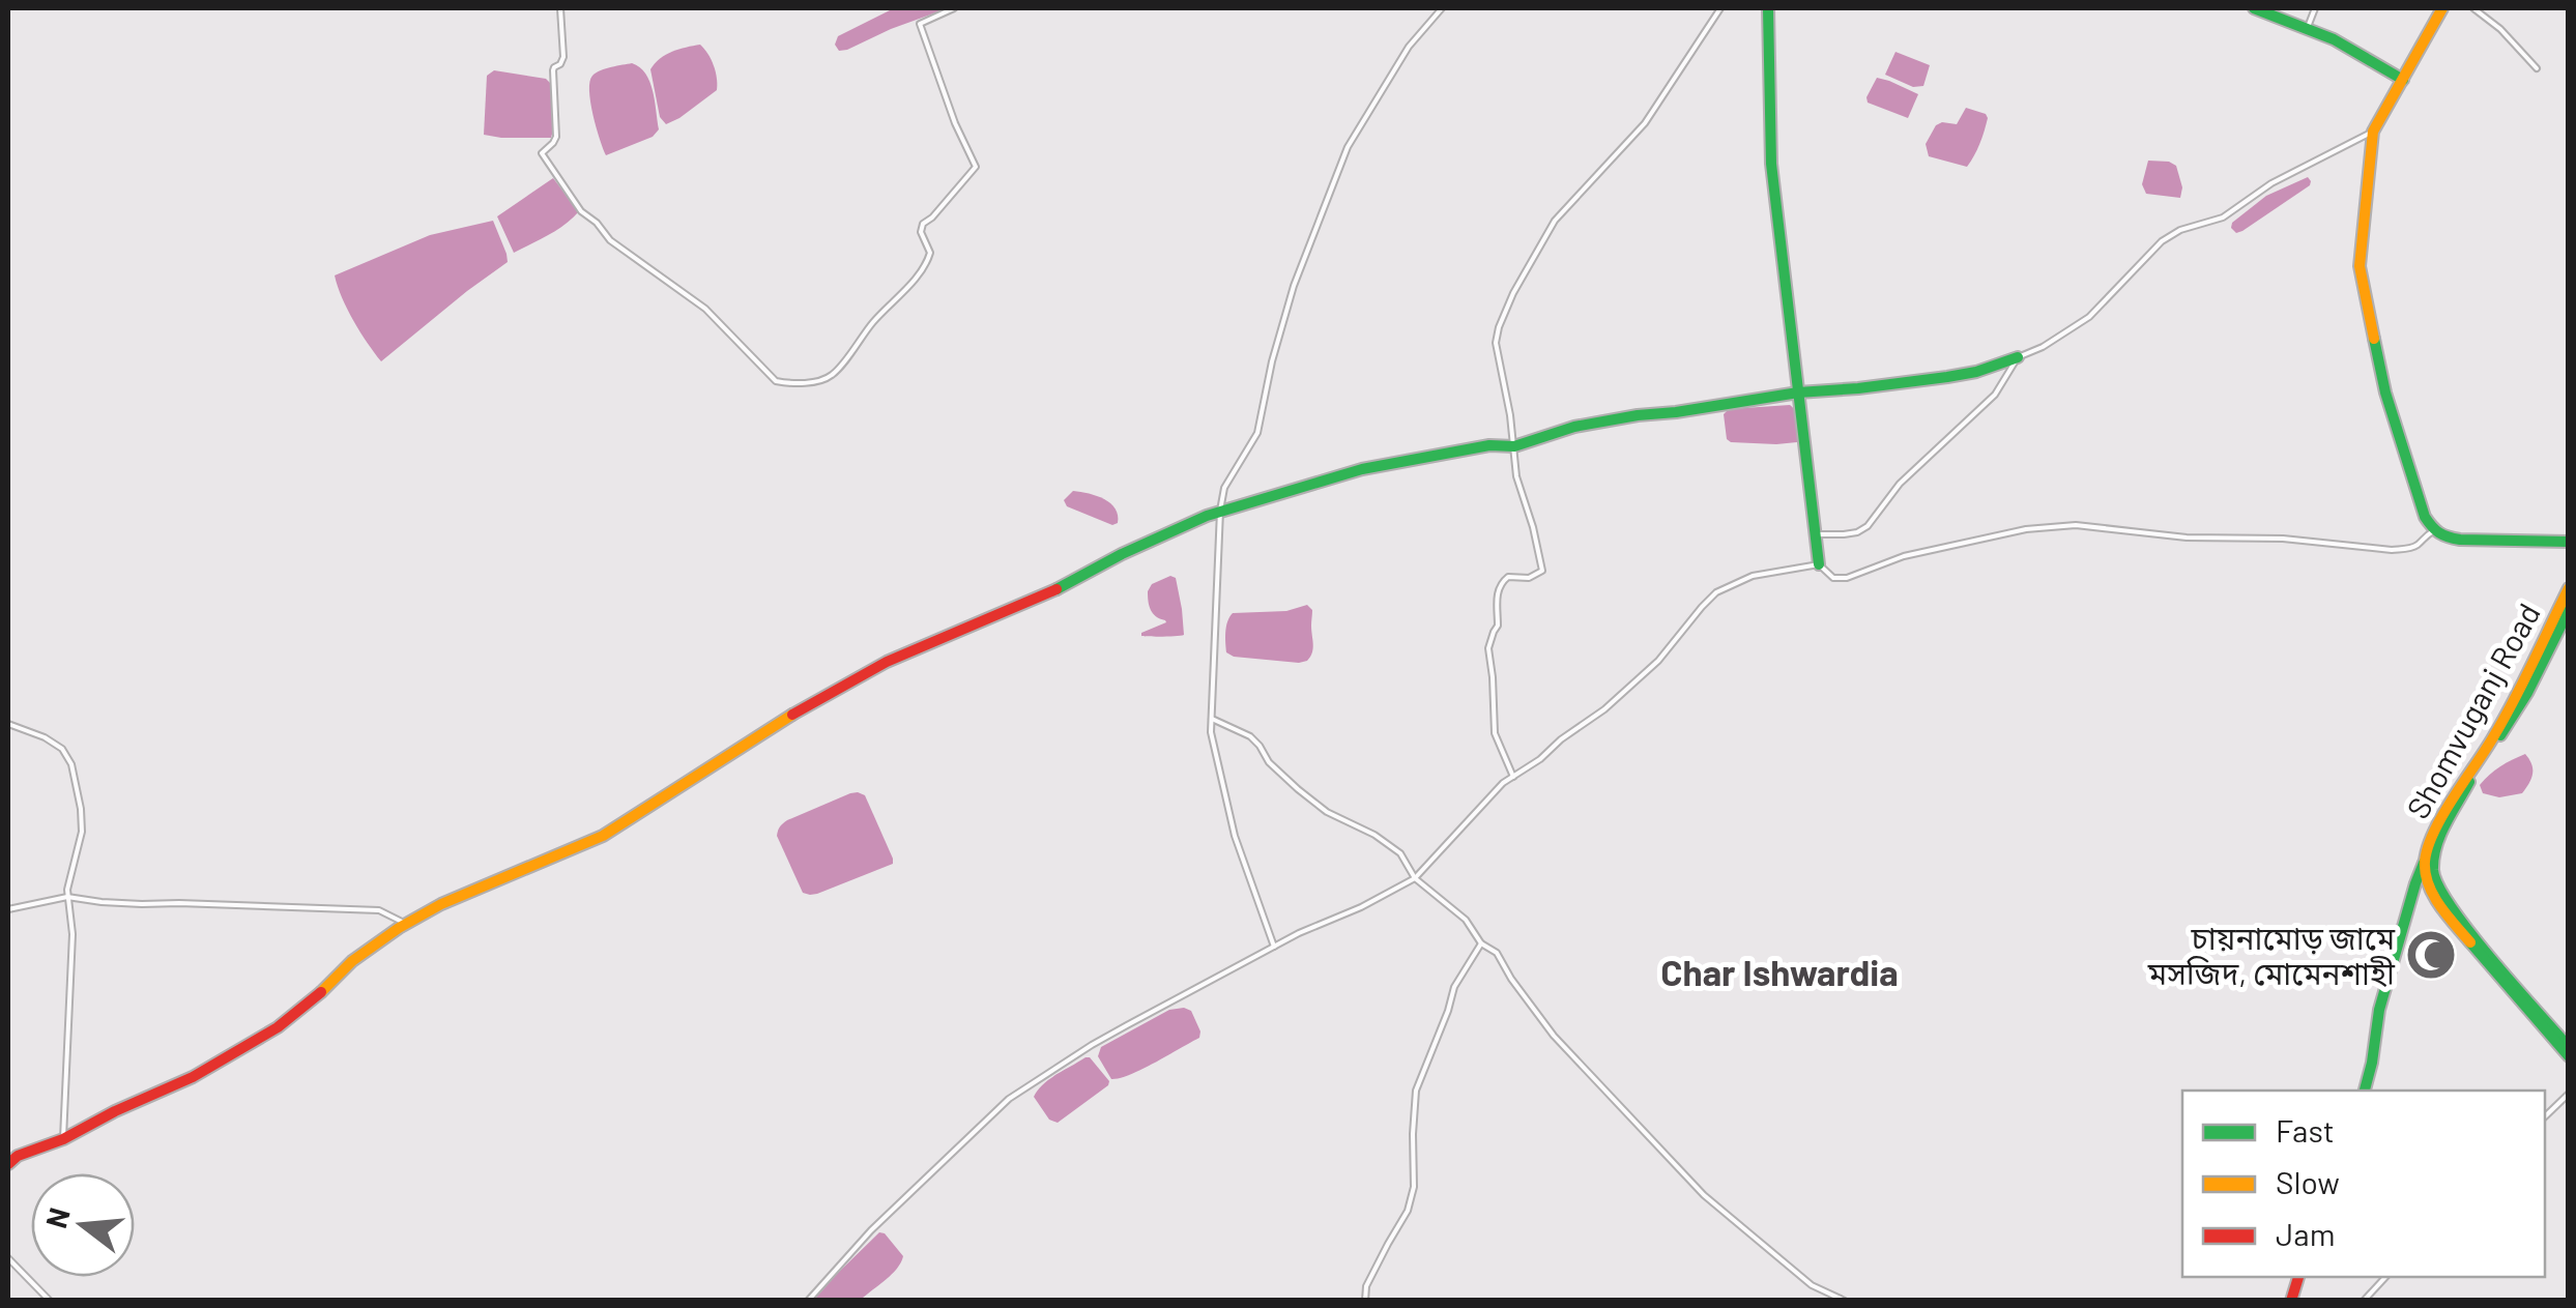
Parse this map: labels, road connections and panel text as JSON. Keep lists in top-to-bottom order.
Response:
{
  "streets": {
    "street": ["Shomvuganj Road"]
  },
  "districts": ["Char Ishwardia"],
  "places": {
    "mosque": ["চায়নামোড় জামে মসজিদ, মোমেনশাহী"]
  },
  "legend": ["Fast", "Slow", "Jam"],
  "north": "left"
}
